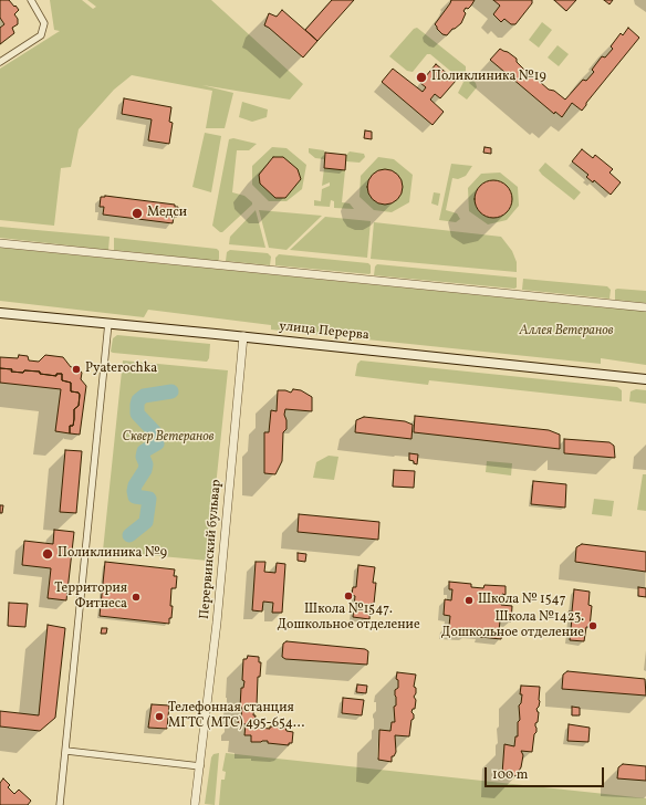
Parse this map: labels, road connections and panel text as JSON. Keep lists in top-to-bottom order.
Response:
{
  "streets": {
    "main road": ["улица Перерва"],
    "street": ["Перервинский бульвар"]
  },
  "crossings": [
    ["улица Перерва", "Перервинский бульвар"]
  ],
  "parks": ["Аллея Ветеранов", "Сквер Ветеранов"],
  "places": [
    "Поликлиника №19",
    "Медси",
    "Pyaterochka",
    "Поликлиника №9",
    "Школа №1547. Дошкольное отделение",
    "Территория Фитнеса",
    "Школа № 1547",
    "Школа №1423. Дошкольное отделение",
    "Телефонная станция МГТС (МТС) 495-654..."
  ],
  "scale_bar": "100 m"
}
